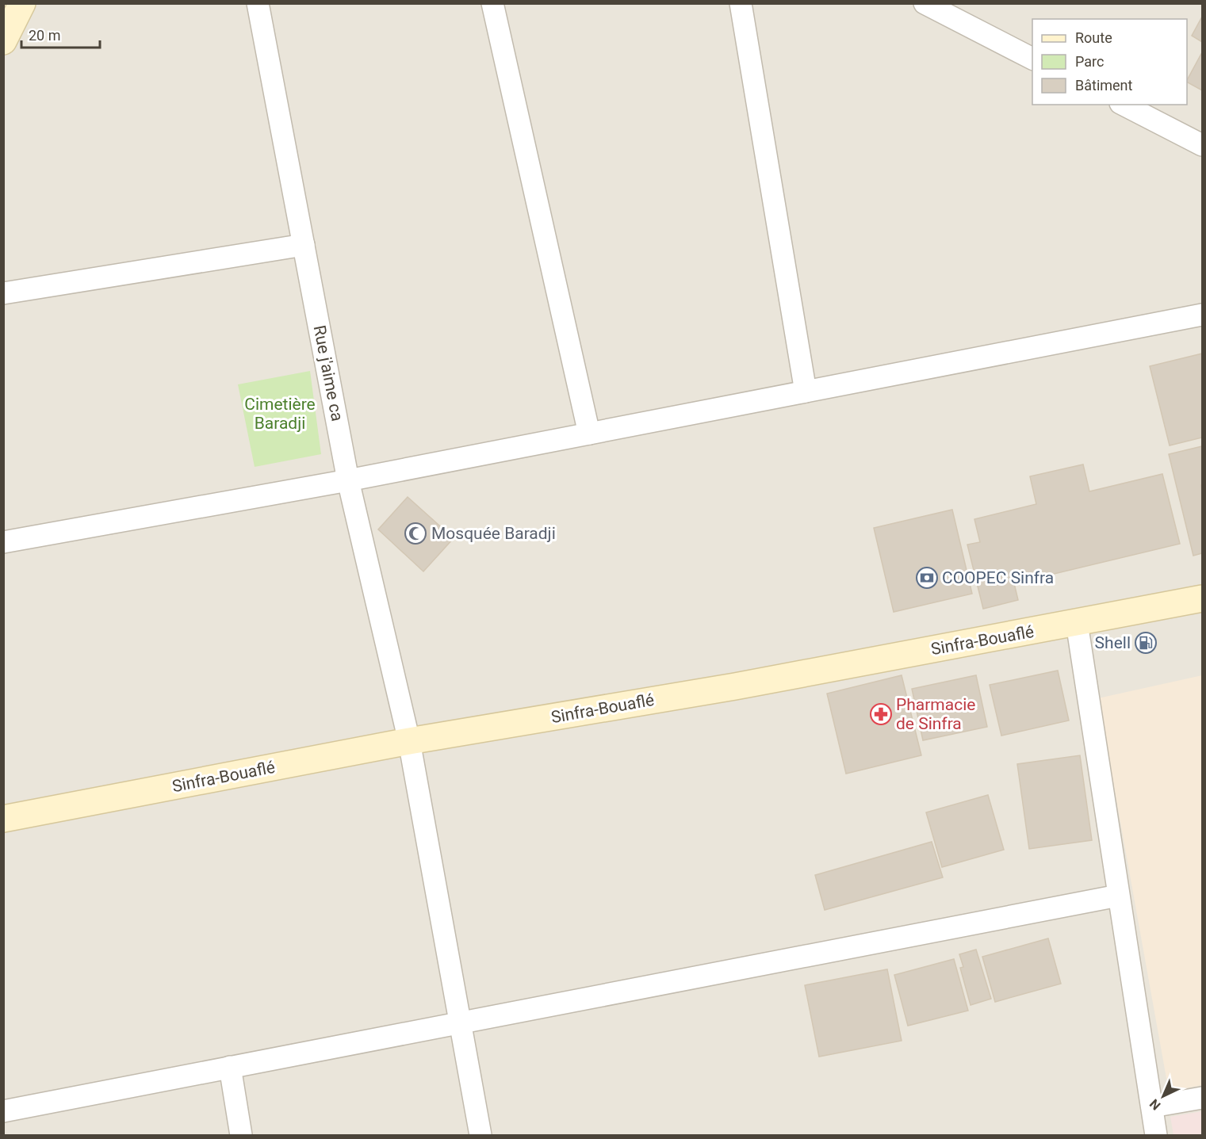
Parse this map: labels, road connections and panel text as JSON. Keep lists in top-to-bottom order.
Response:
{
  "streets": {
    "main road": ["Sinfra-Bouaflé"],
    "street": ["Rue j'aime ca"]
  },
  "crossings": [
    ["Rue j'aime ca", "Sinfra-Bouaflé"]
  ],
  "parks": ["Cimetière Baradji"],
  "places": {
    "mosque": ["Mosquée Baradji"],
    "bank": ["COOPEC Sinfra"],
    "fuel station": ["Shell"],
    "pharmacy": ["Pharmacie de Sinfra"]
  },
  "legend": ["Route", "Parc", "Bâtiment"],
  "scale_bar": "20 m",
  "north": "bottom left"
}
